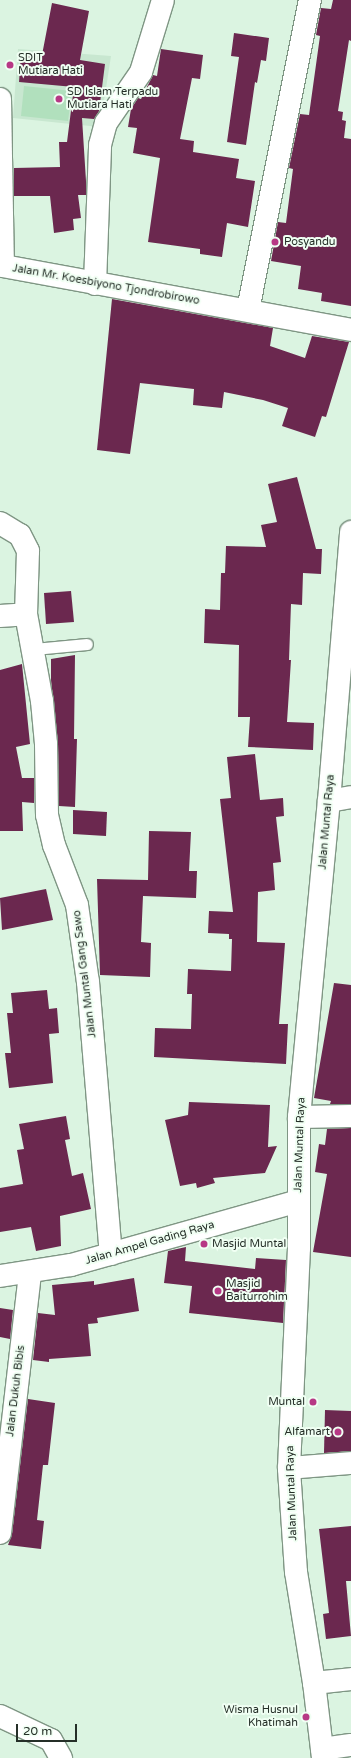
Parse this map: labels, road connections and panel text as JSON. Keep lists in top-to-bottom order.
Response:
{
  "streets": {
    "main road": [
      "Jalan Mr. Koesbiyono Tjondrobirowo",
      "Jalan Muntal Raya",
      "Jalan Muntal Gang Sawo",
      "Jalan Ampel Gading Raya",
      "Jalan Dukuh Bibis"
    ]
  },
  "crossings": [
    ["Jalan Muntal Raya", "Jalan Ampel Gading Raya"],
    ["Jalan Muntal Gang Sawo", "Jalan Ampel Gading Raya"],
    ["Jalan Ampel Gading Raya", "Jalan Dukuh Bibis"]
  ],
  "places": [
    "SDIT Mutiara Hati",
    "SD Islam Terpadu Mutiara Hati",
    "Posyandu",
    "Masjid Muntal",
    "Masjid Baiturrohim",
    "Muntal",
    "Alfamart",
    "Wisma Husnul Khatimah"
  ],
  "scale_bar": "20 m"
}
